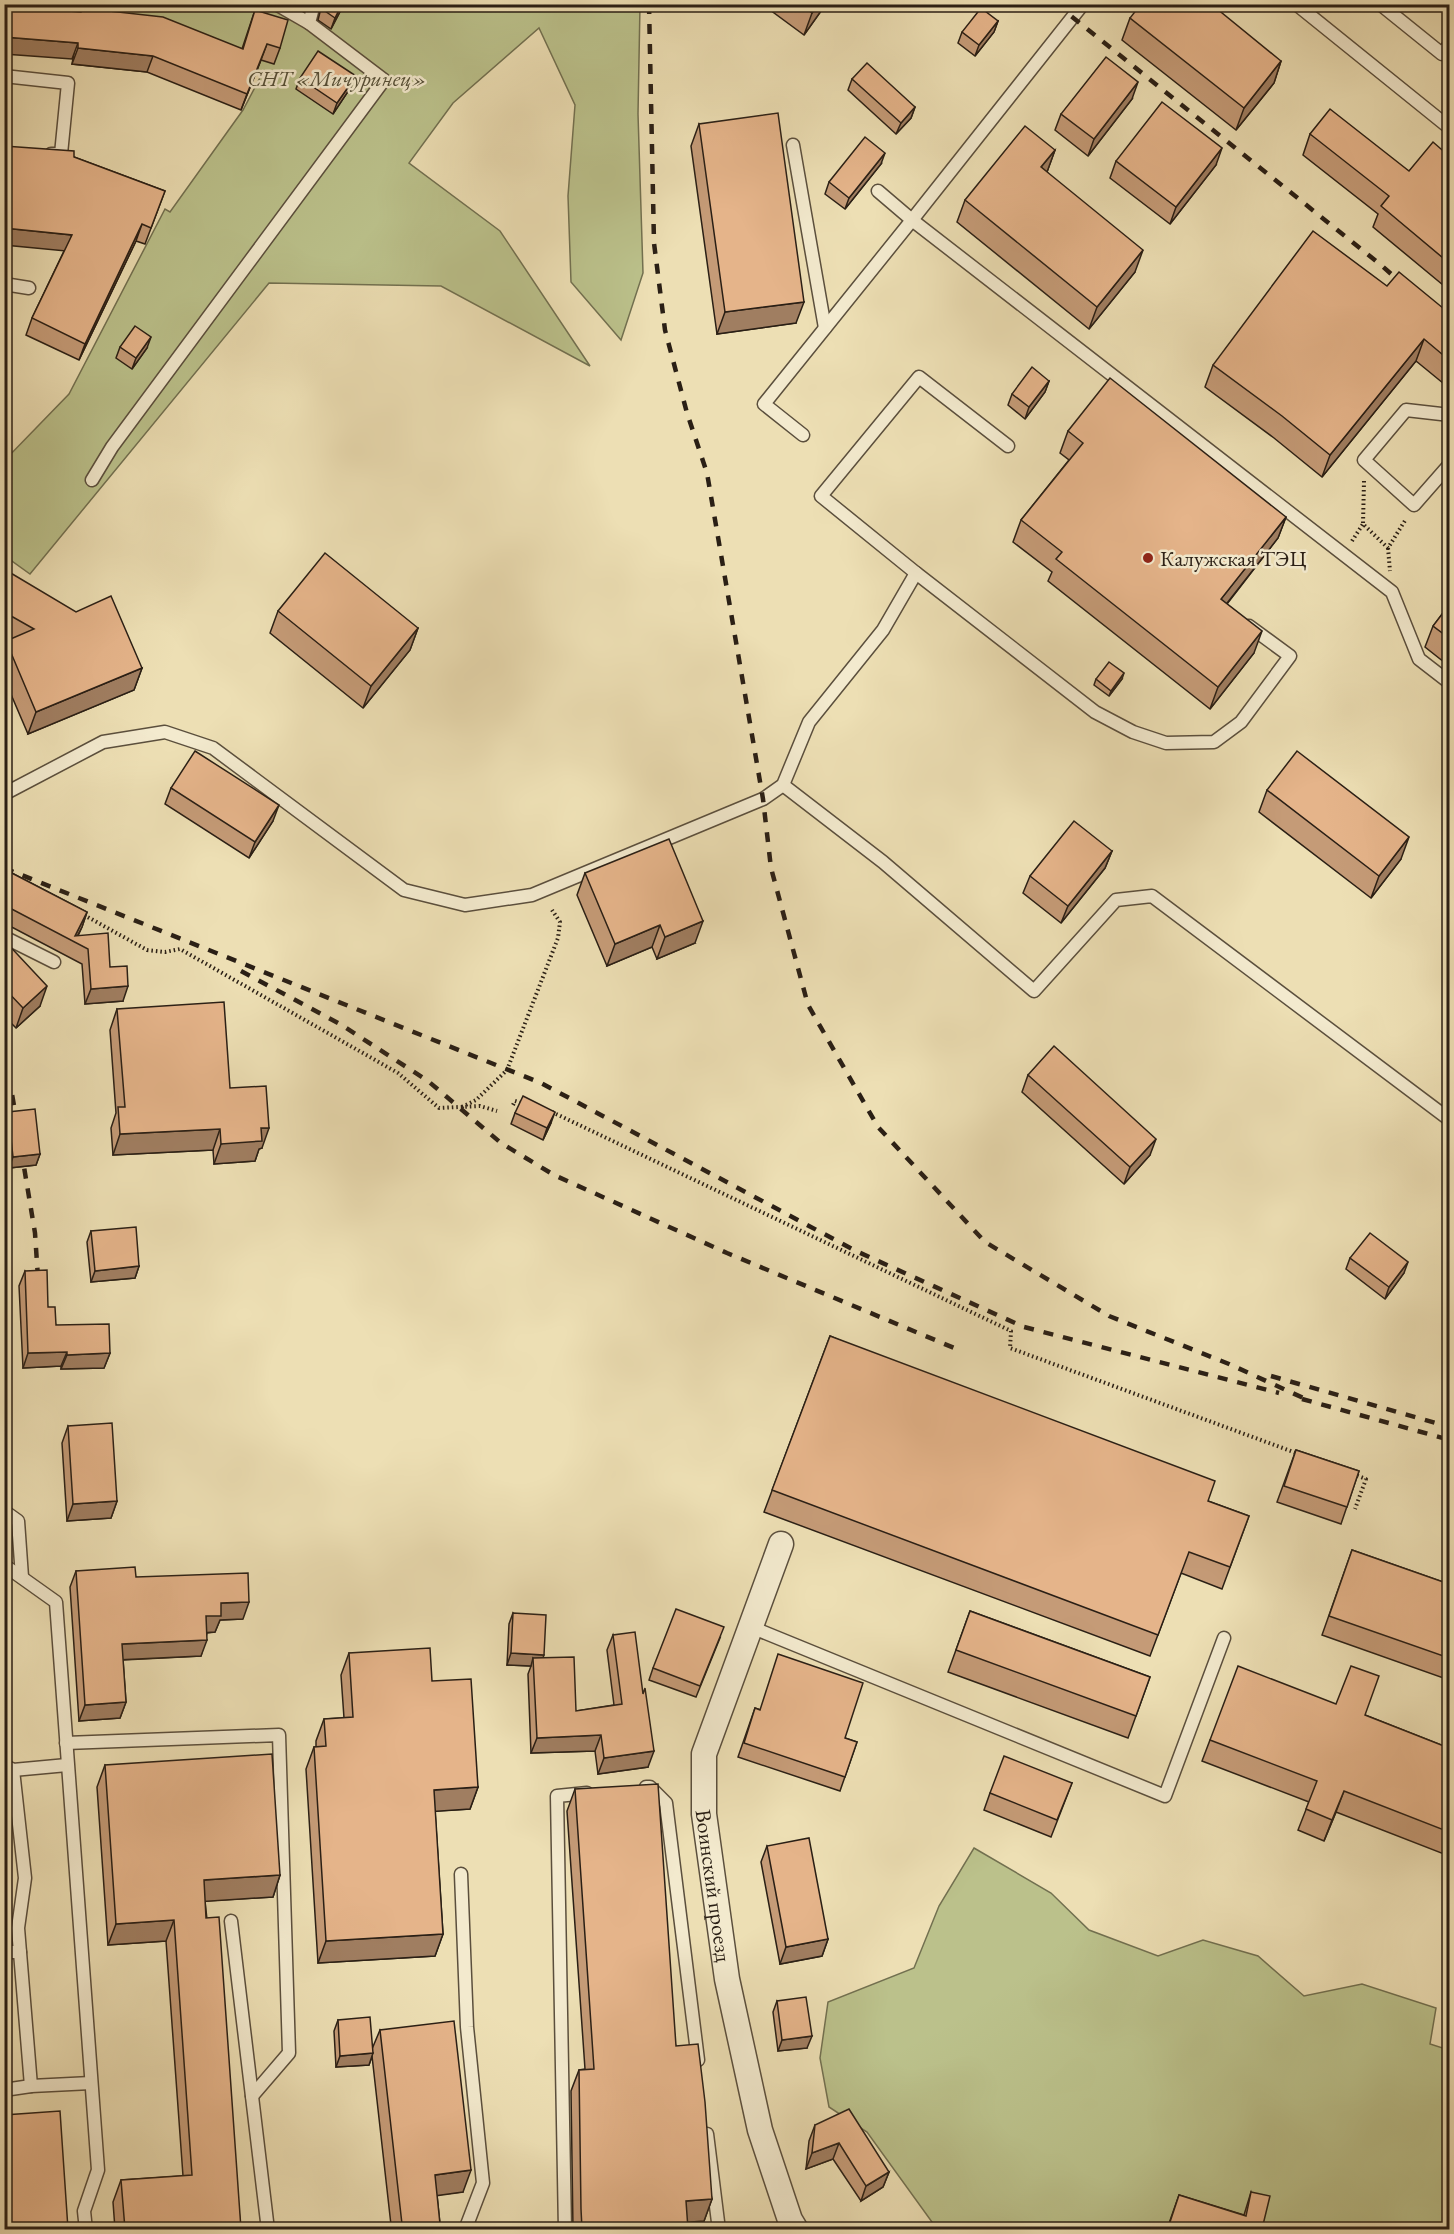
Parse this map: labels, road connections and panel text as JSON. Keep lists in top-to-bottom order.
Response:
{
  "streets": {
    "street": ["Воинский проезд"]
  },
  "parks": ["СНТ «Мичуринец»"],
  "places": ["Калужская ТЭЦ"]
}
